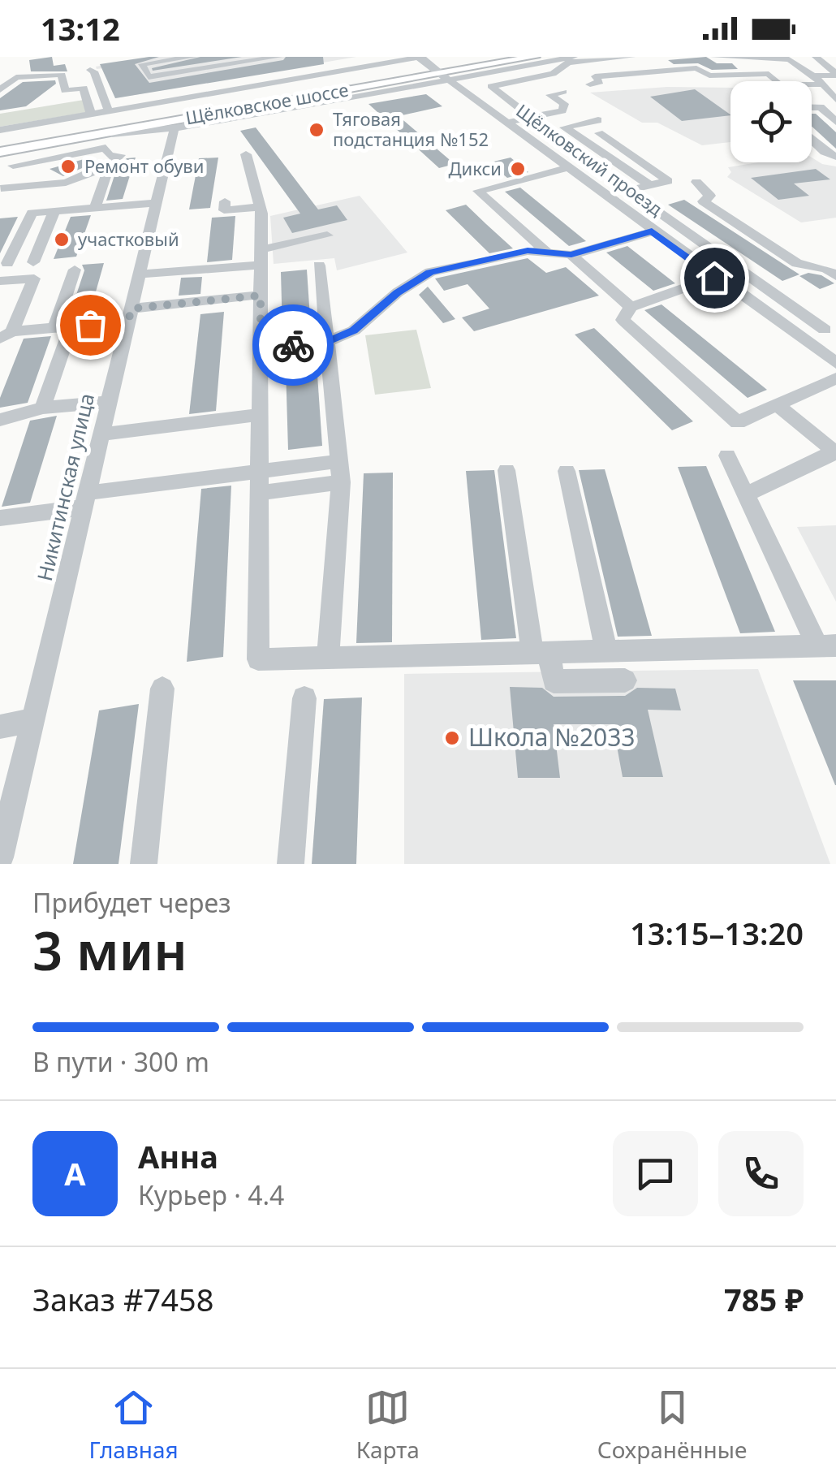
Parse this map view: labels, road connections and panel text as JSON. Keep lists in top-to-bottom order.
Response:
{
  "streets": {
    "main road": ["Щёлковское шоссе"],
    "street": ["Щёлковский проезд", "Никитинская улица"]
  },
  "crossings": [
    ["Щёлковское шоссе", "Щёлковский проезд"]
  ],
  "places": [
    "Тяговая подстанция №152",
    "Ремонт обуви",
    "Дикси",
    "участковый",
    "Школа №2033"
  ],
  "page": {
    "status": "13:12",
    "heading": ["3 мин", "Прибудет через", "13:15–13:20"],
    "panel": [
      "Анна",
      "Курьер · 4.4",
      "Заказ #7458",
      "785 ₽"
    ],
    "bar": "В пути · 300 m",
    "round": "А",
    "tabs": ["Главная", "Карта", "Сохранённые"]
  }
}
